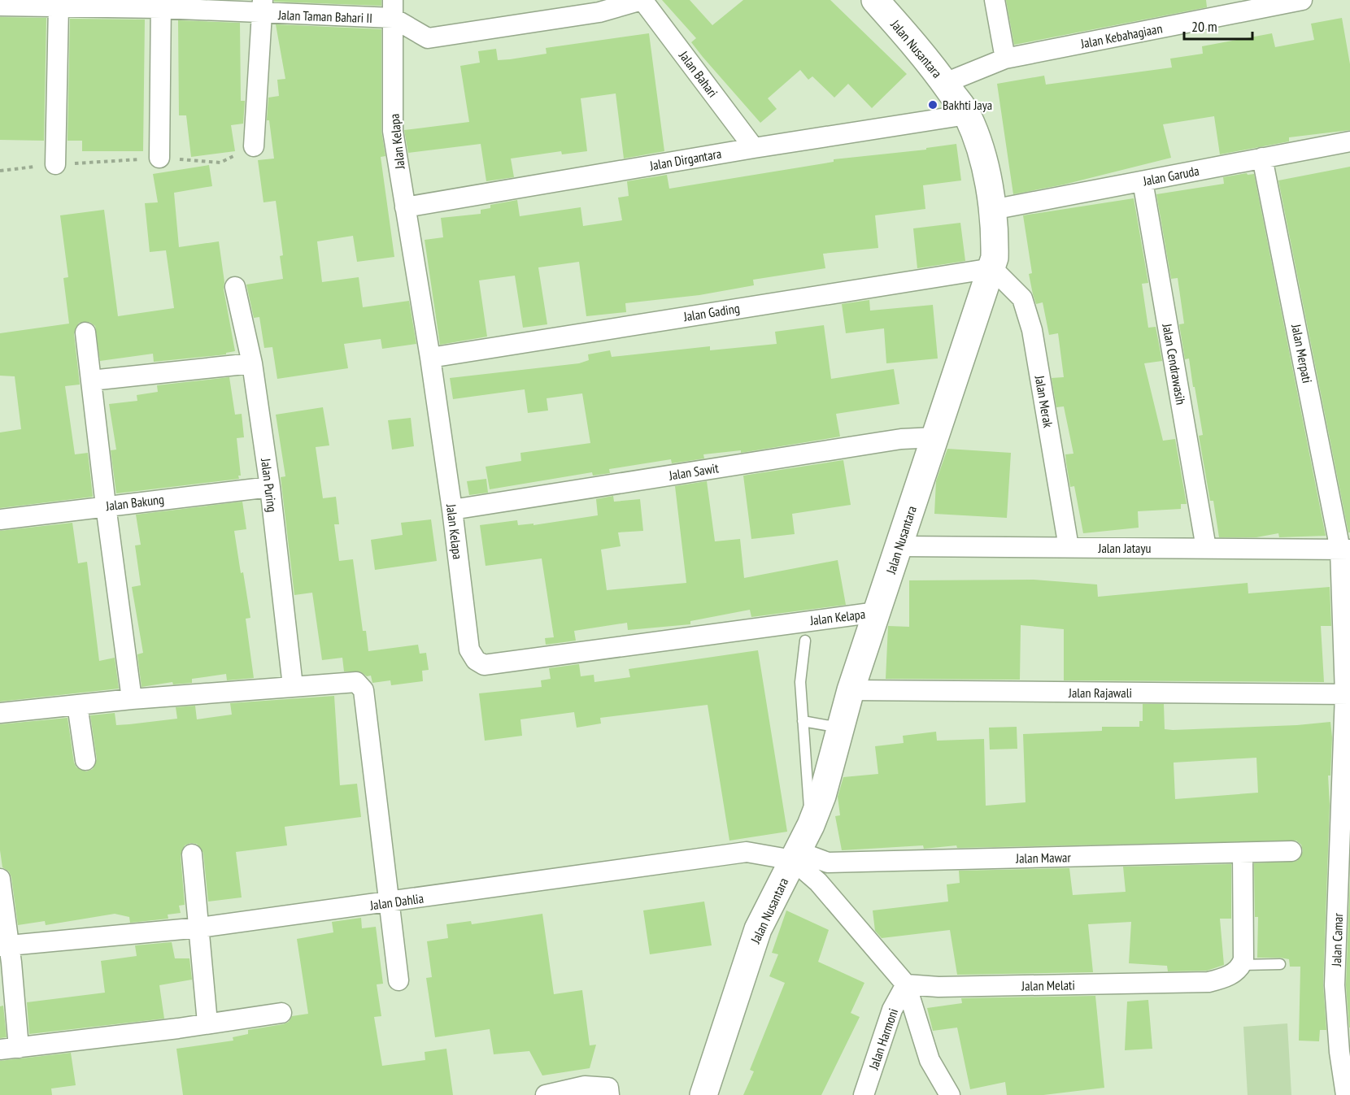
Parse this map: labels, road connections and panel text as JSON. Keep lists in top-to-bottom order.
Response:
{
  "streets": {
    "main road": ["Jalan Nusantara"],
    "street": [
      "Jalan Taman Bahari II",
      "Jalan Kebahagiaan",
      "Jalan Bahari",
      "Jalan Kelapa",
      "Jalan Dirgantara",
      "Jalan Garuda",
      "Jalan Gading",
      "Jalan Merpati",
      "Jalan Cendrawasih",
      "Jalan Merak",
      "Jalan Sawit",
      "Jalan Puring",
      "Jalan Bakung",
      "Jalan Jatayu",
      "Jalan Rajawali",
      "Jalan Mawar",
      "Jalan Dahlia",
      "Jalan Camar",
      "Jalan Melati",
      "Jalan Harmoni"
    ]
  },
  "crossings": [
    ["Jalan Taman Bahari II", "Jalan Bahari"],
    ["Jalan Taman Bahari II", "Jalan Kelapa"],
    ["Jalan Kebahagiaan", "Jalan Nusantara"],
    ["Jalan Nusantara", "Jalan Kelapa"],
    ["Jalan Nusantara", "Jalan Dirgantara"],
    ["Jalan Nusantara", "Jalan Garuda"],
    ["Jalan Nusantara", "Jalan Gading"],
    ["Jalan Nusantara", "Jalan Merak"],
    ["Jalan Nusantara", "Jalan Sawit"],
    ["Jalan Nusantara", "Jalan Jatayu"],
    ["Jalan Nusantara", "Jalan Rajawali"],
    ["Jalan Nusantara", "Jalan Mawar"],
    ["Jalan Nusantara", "Jalan Dahlia"],
    ["Jalan Bahari", "Jalan Dirgantara"],
    ["Jalan Kelapa", "Jalan Dirgantara"],
    ["Jalan Kelapa", "Jalan Gading"],
    ["Jalan Kelapa", "Jalan Sawit"],
    ["Jalan Garuda", "Jalan Merpati"],
    ["Jalan Garuda", "Jalan Cendrawasih"],
    ["Jalan Gading", "Jalan Merak"],
    ["Jalan Merpati", "Jalan Jatayu"],
    ["Jalan Merpati", "Jalan Camar"],
    ["Jalan Cendrawasih", "Jalan Jatayu"],
    ["Jalan Merak", "Jalan Jatayu"],
    ["Jalan Puring", "Jalan Bakung"],
    ["Jalan Jatayu", "Jalan Camar"],
    ["Jalan Rajawali", "Jalan Camar"],
    ["Jalan Mawar", "Jalan Dahlia"],
    ["Jalan Melati", "Jalan Harmoni"]
  ],
  "places": ["Bakhti Jaya"],
  "scale_bar": "20 m"
}
